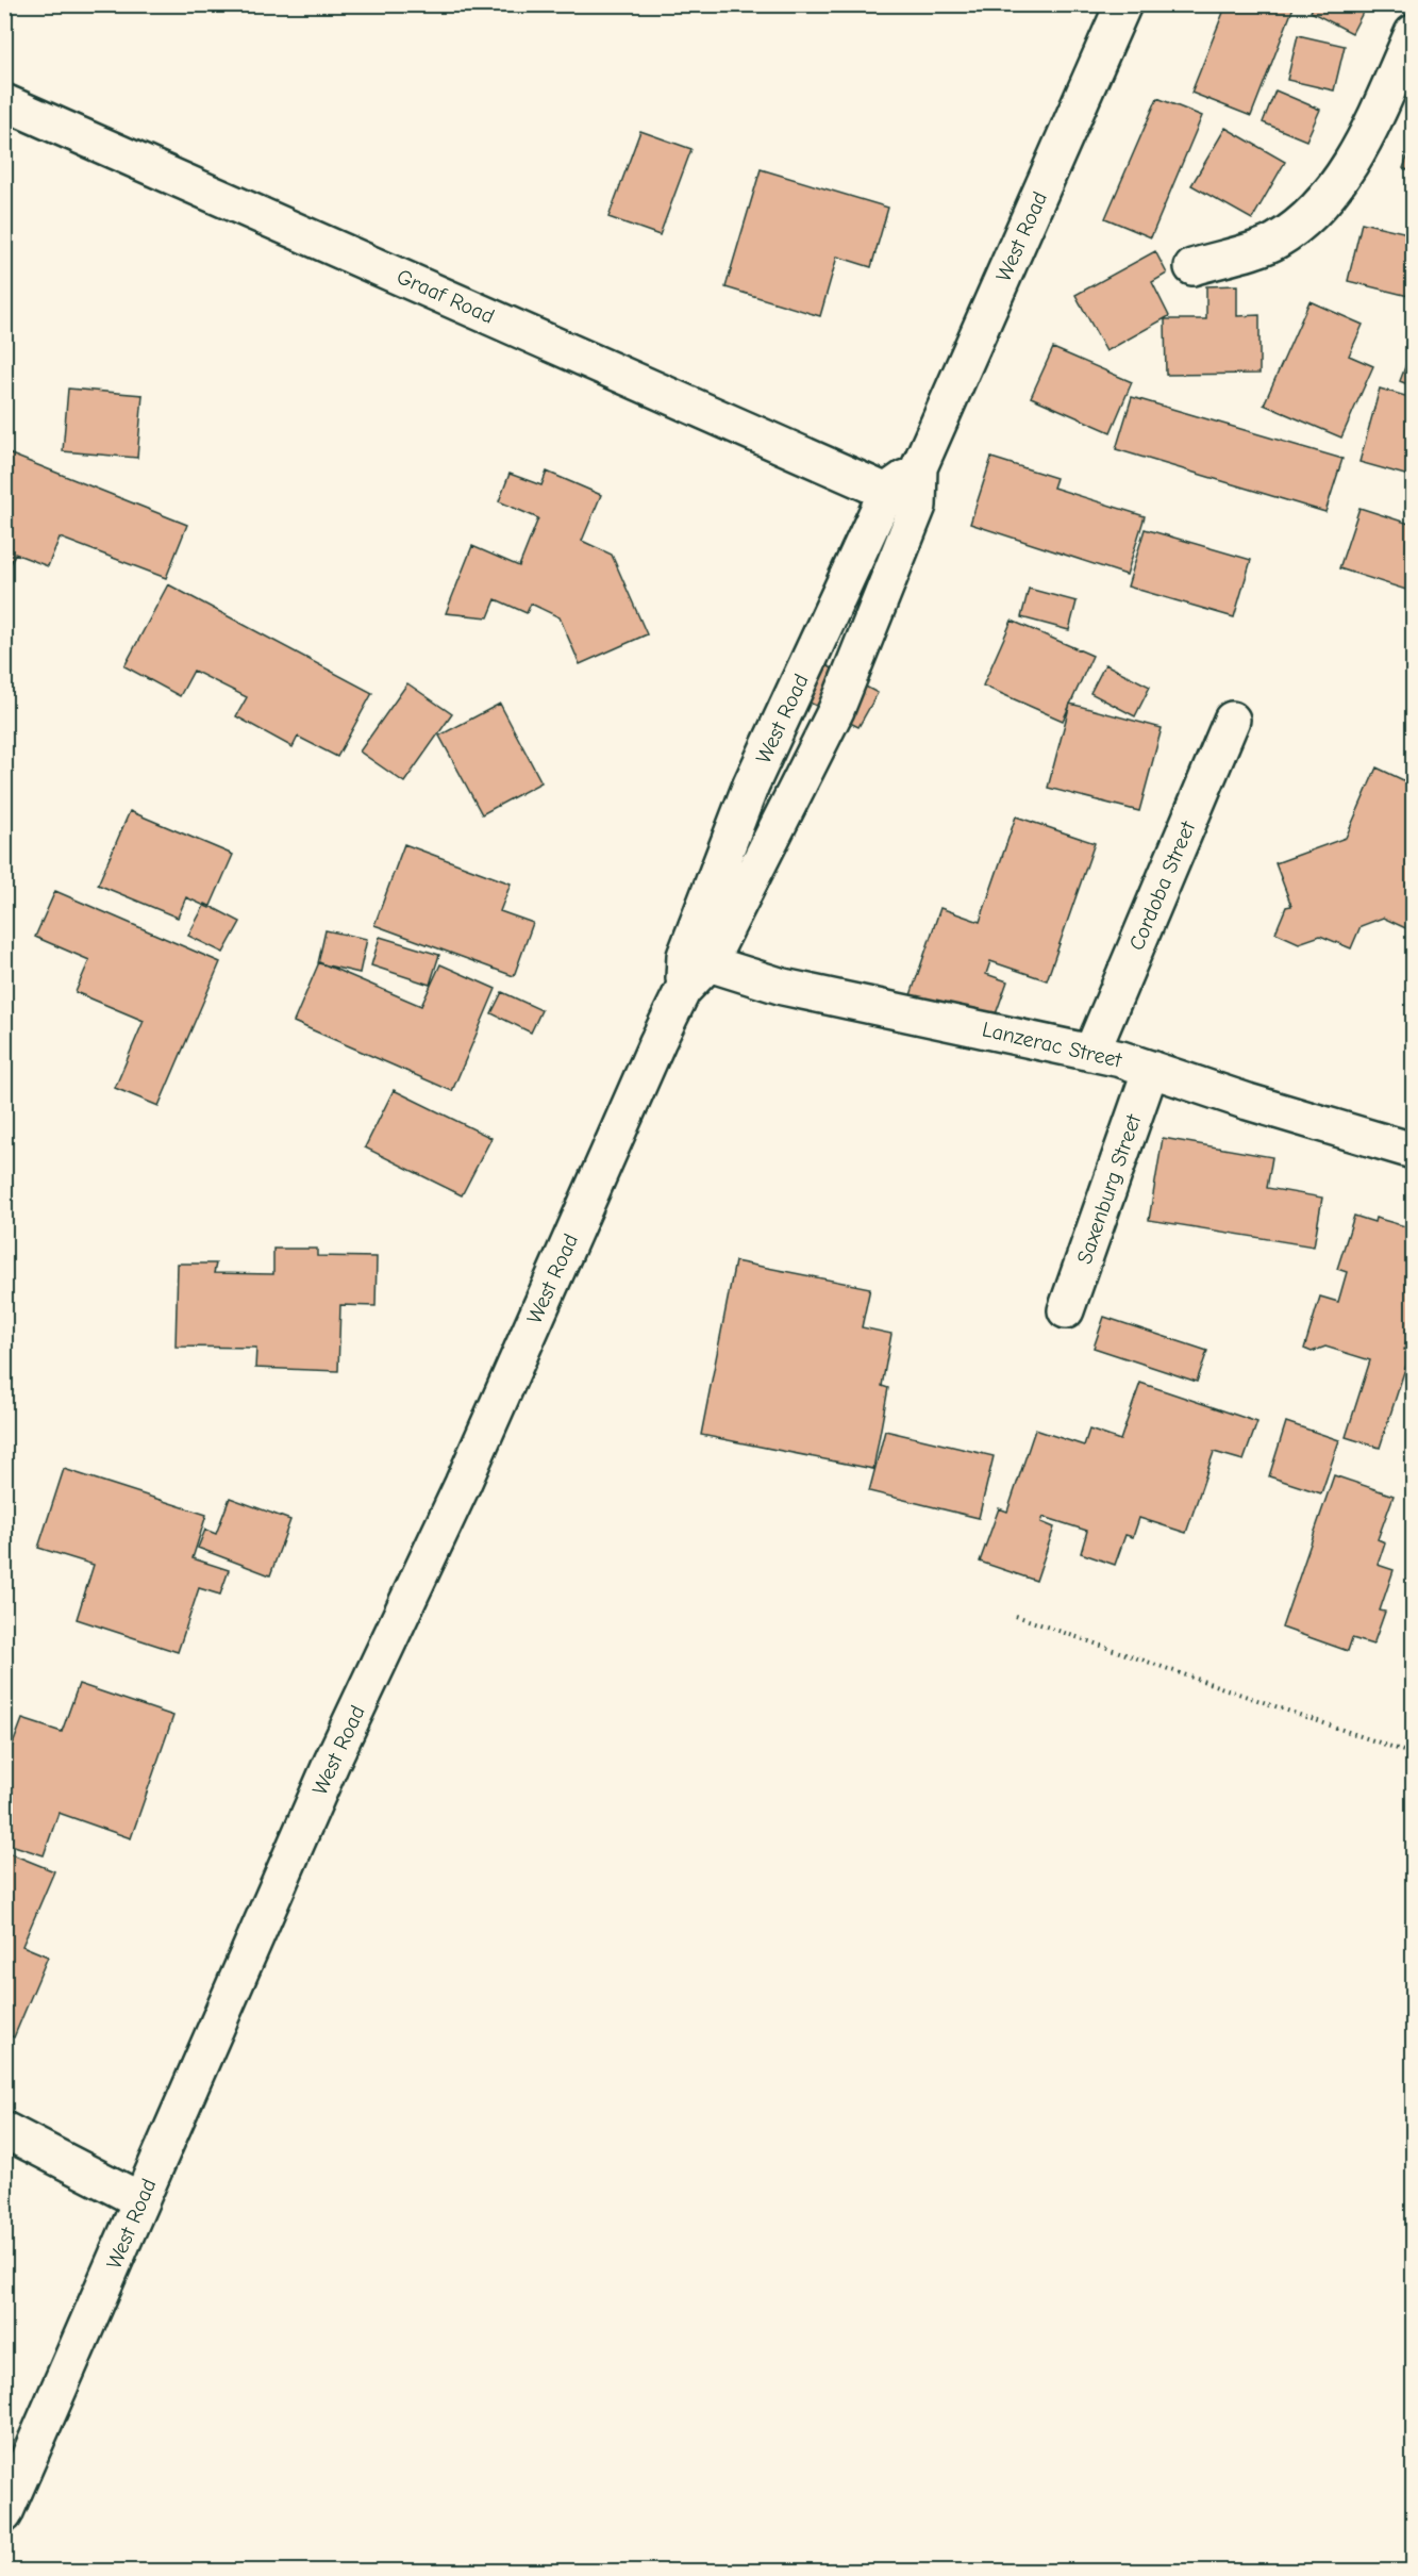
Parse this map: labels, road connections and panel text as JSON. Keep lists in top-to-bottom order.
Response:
{
  "streets": {
    "street": [
      "West Road",
      "Graaf Road",
      "Cordoba Street",
      "Lanzerac Street",
      "Saxenburg Street"
    ]
  },
  "crossings": [
    ["West Road", "Graaf Road"],
    ["West Road", "Lanzerac Street"],
    ["Cordoba Street", "Lanzerac Street"],
    ["Lanzerac Street", "Saxenburg Street"]
  ]
}
